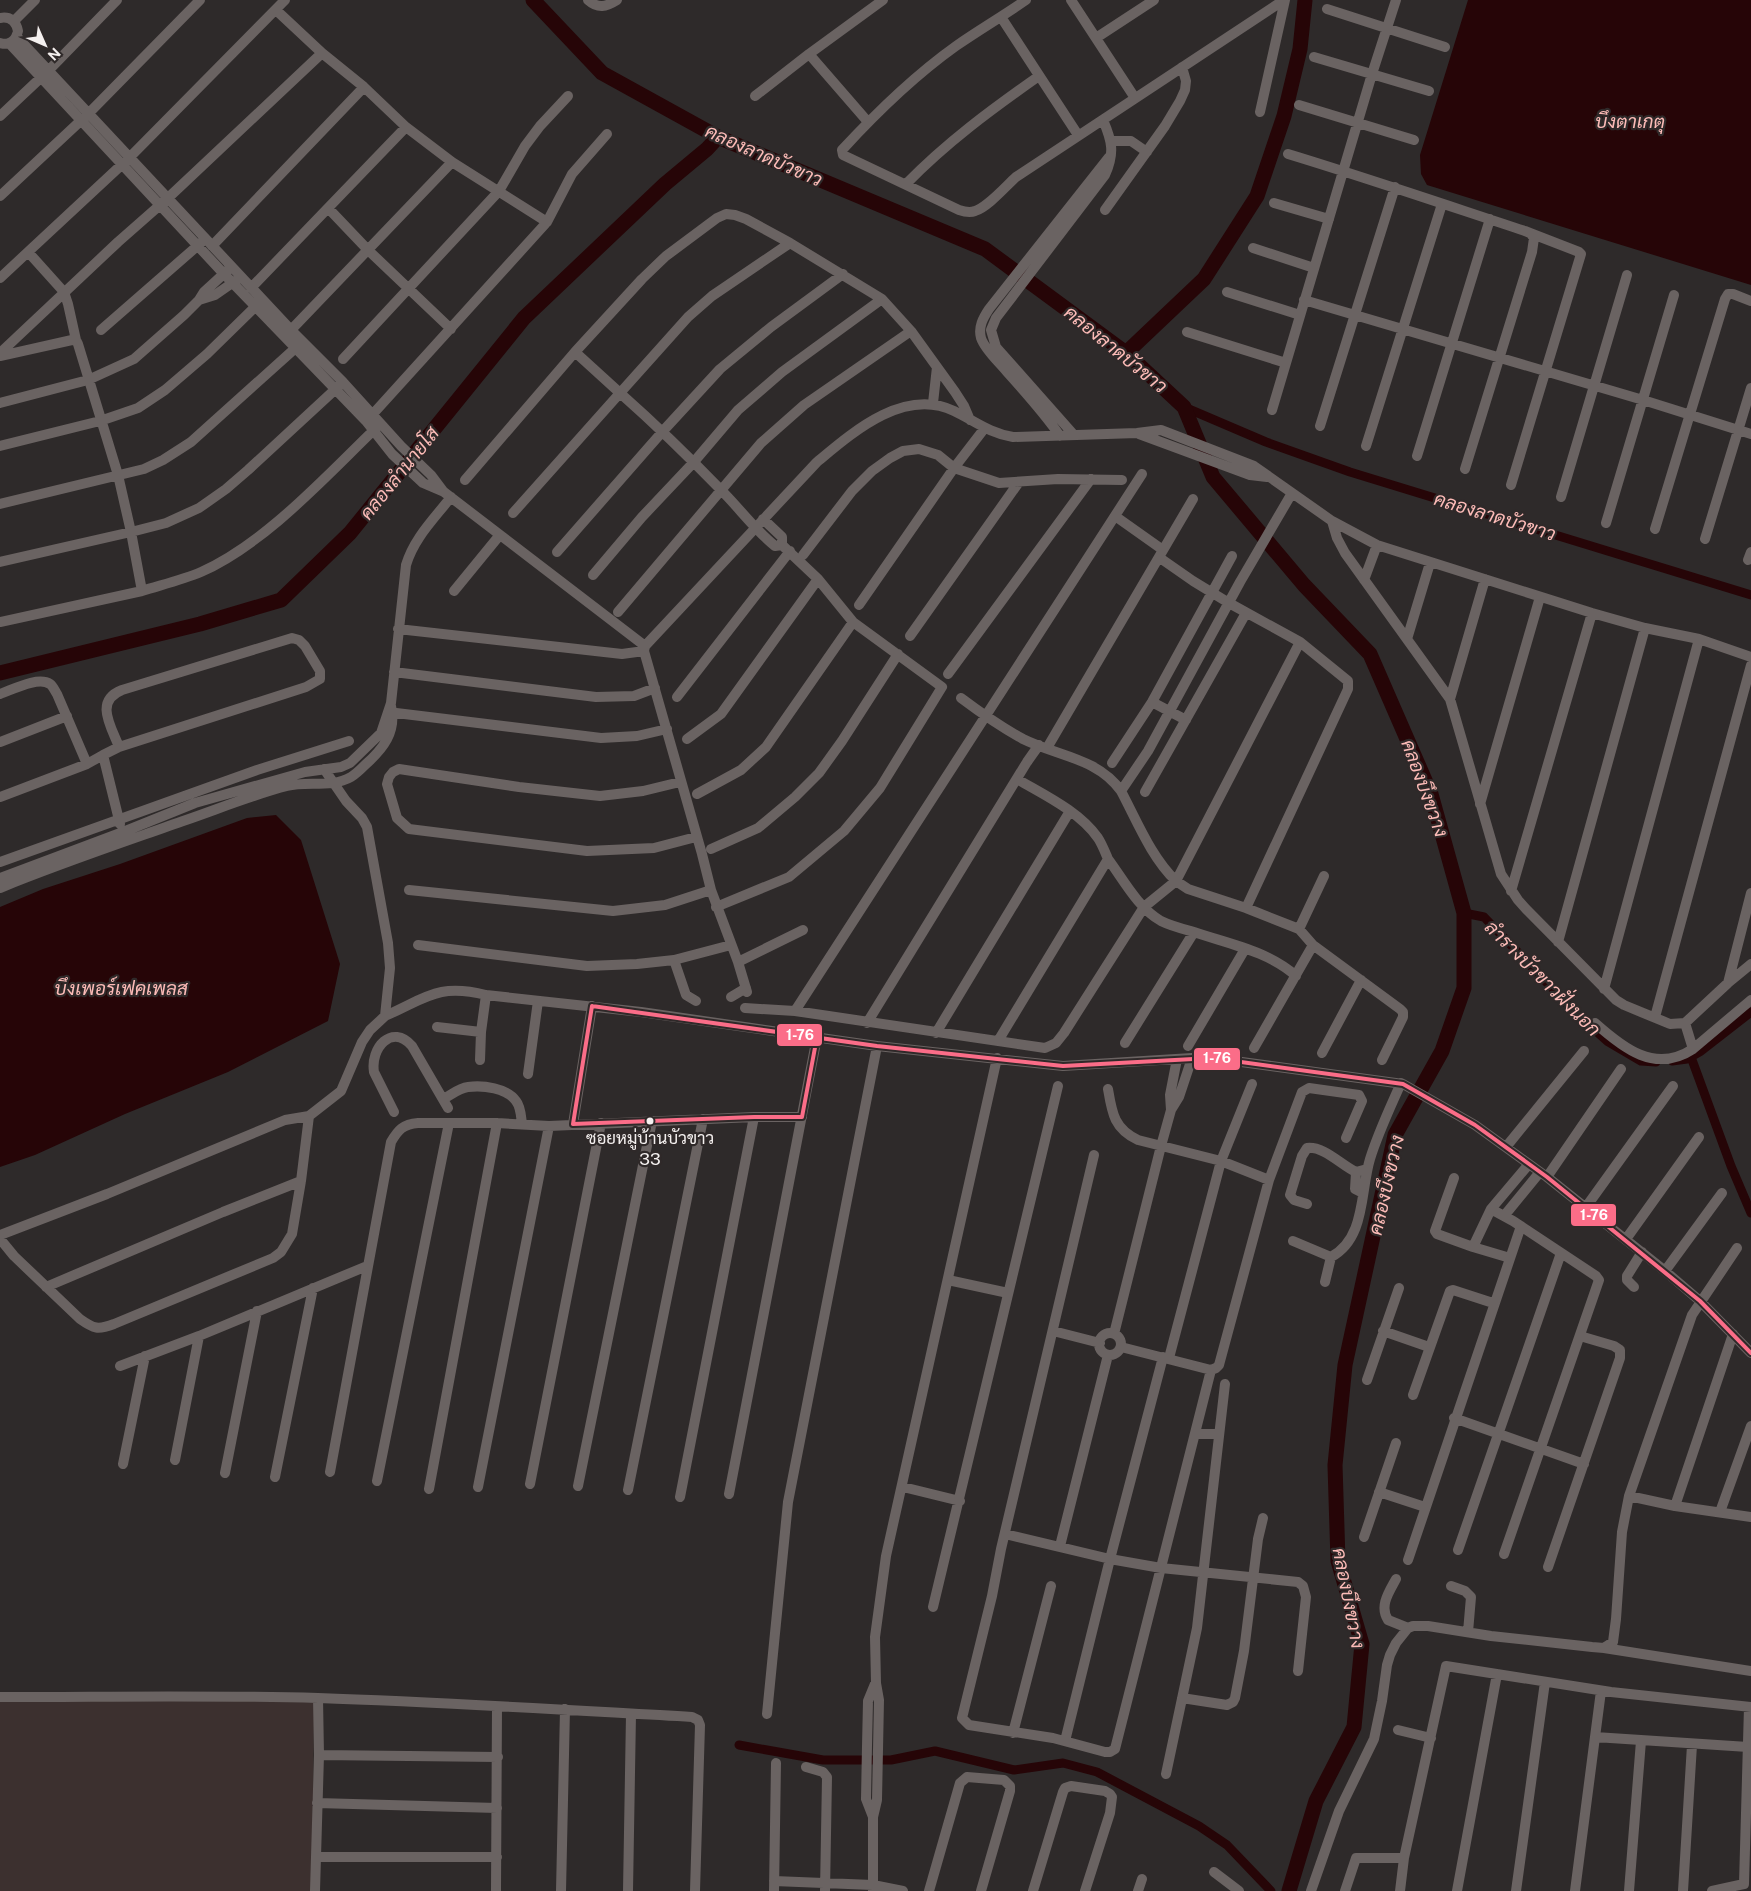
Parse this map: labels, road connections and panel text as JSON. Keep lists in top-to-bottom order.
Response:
{
  "water": [
    "บึงตาเกตุ",
    "คลองลาดบัวขาว",
    "คลองลำนายโส",
    "คลองบึงขวาง",
    "ลำรางบัวขาวฝั่งนอก",
    "บึงเพอร์เฟคเพลส"
  ],
  "places": ["ซอยหมู่บ้านบัวขาว 33"],
  "lines": ["transit line 1-76"],
  "north": "bottom right"
}
